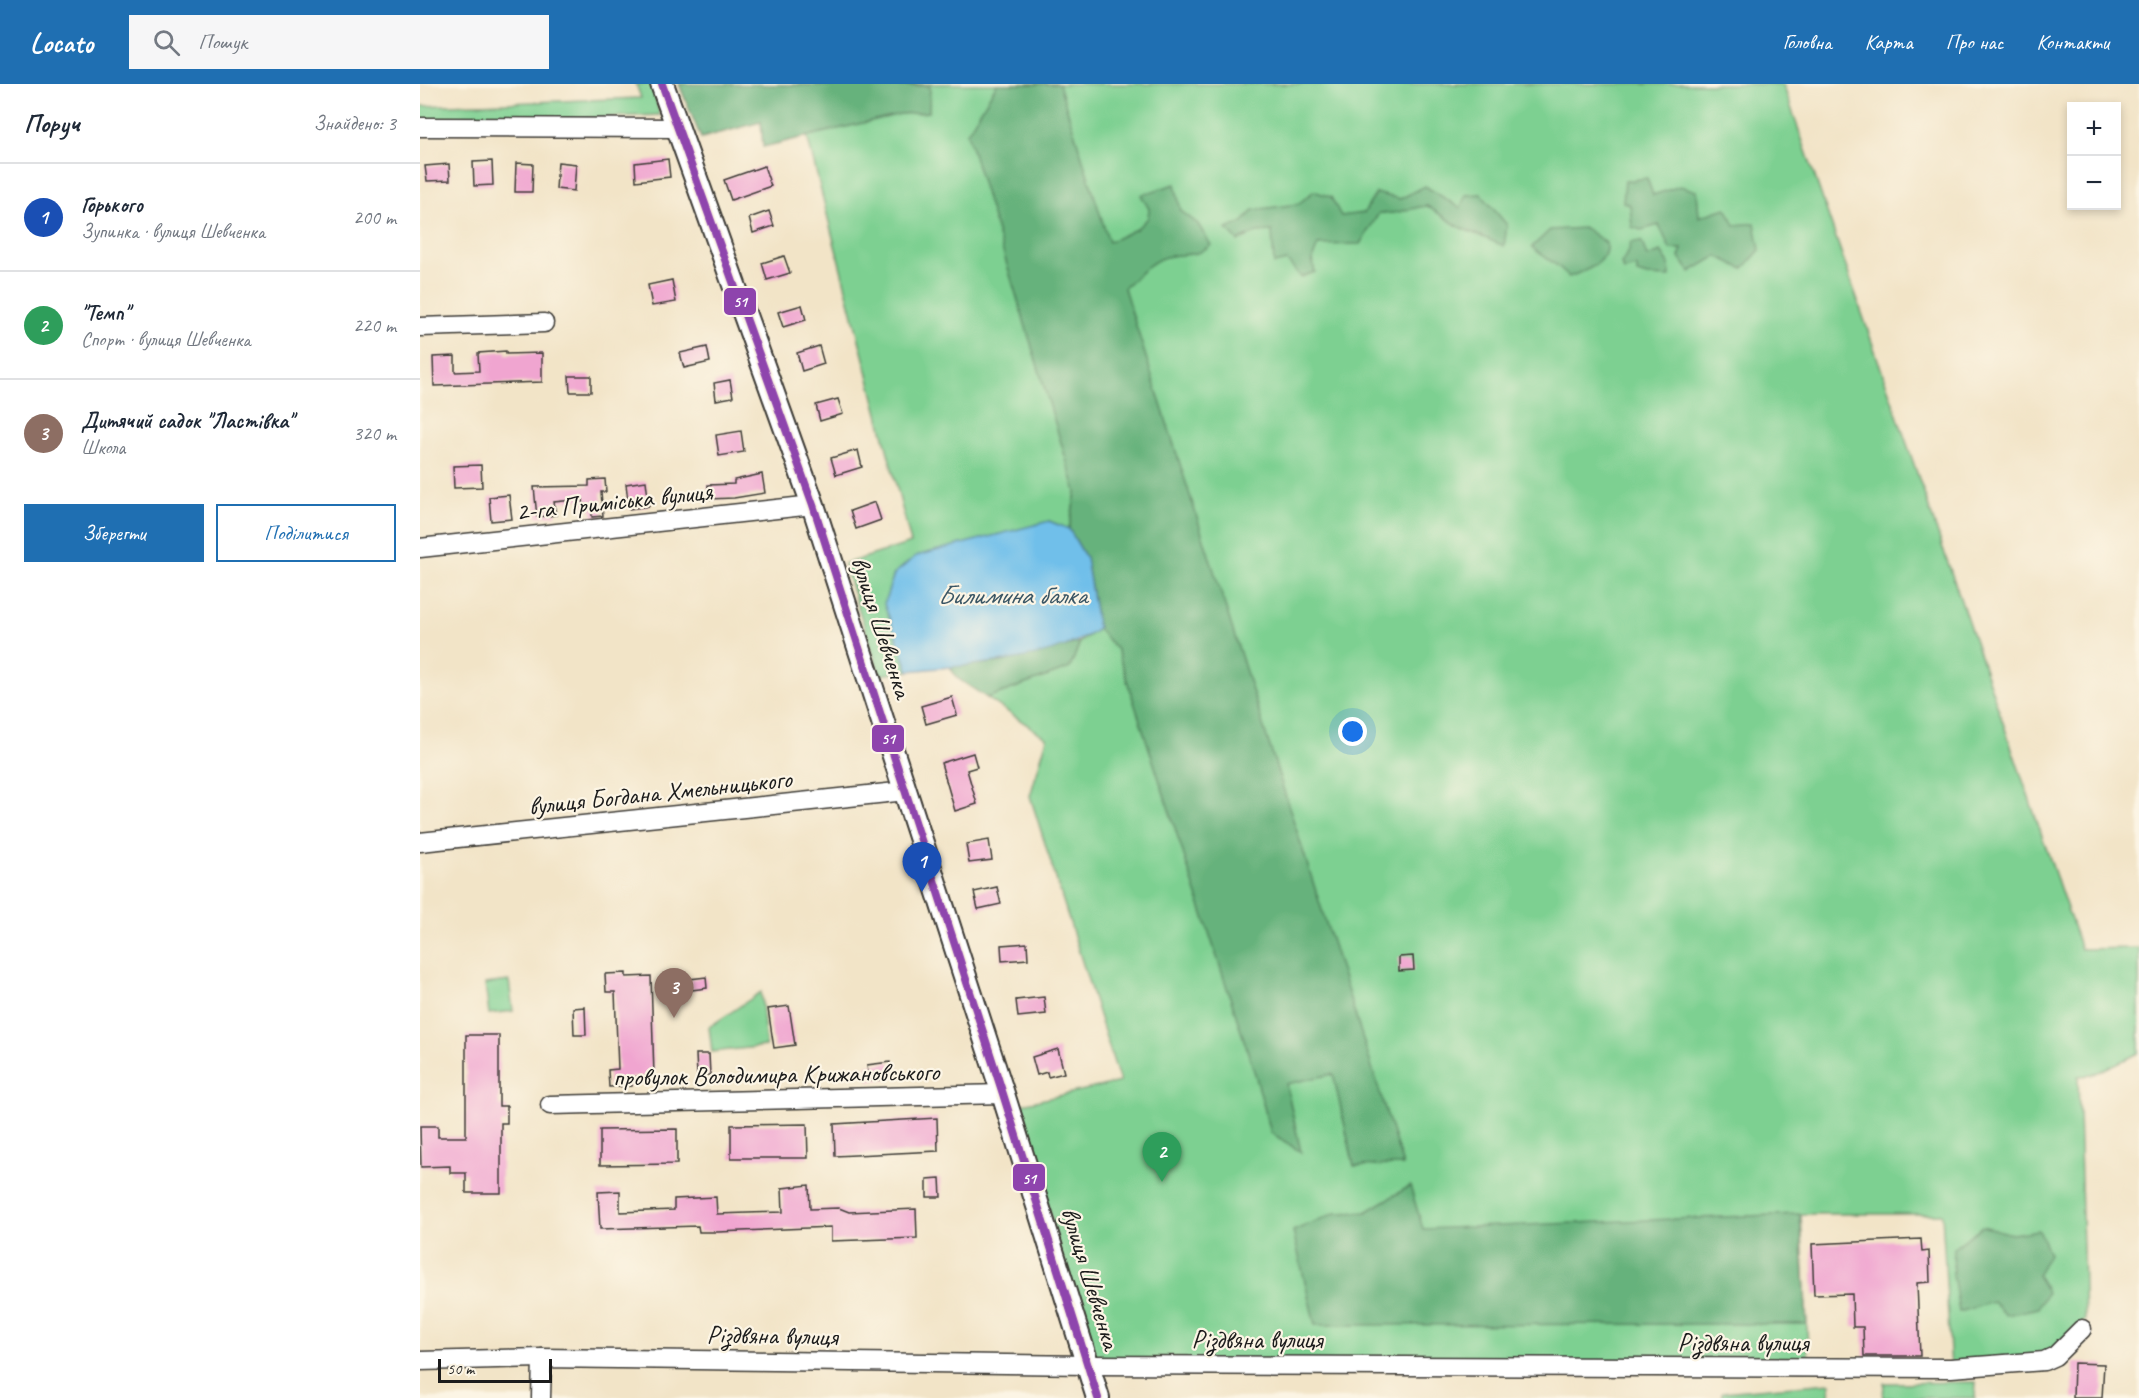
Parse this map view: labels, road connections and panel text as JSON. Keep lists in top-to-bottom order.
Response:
{
  "streets": {
    "street": [
      "2-га Приміська вулиця",
      "вулиця Шевченка",
      "вулиця Богдана Хмельницького",
      "провулок Володимира Крижановського",
      "Різдвяна вулиця"
    ]
  },
  "crossings": [
    ["2-га Приміська вулиця", "вулиця Шевченка"],
    ["вулиця Шевченка", "вулиця Богдана Хмельницького"],
    ["вулиця Шевченка", "провулок Володимира Крижановського"],
    ["вулиця Шевченка", "Різдвяна вулиця"]
  ],
  "water": ["Билимина балка"],
  "lines": ["transit line 51"],
  "scale_bar": "50 m",
  "page": {
    "header": "Locato",
    "search": "Пошук",
    "nav": [
      "Головна",
      "Карта",
      "Про нас",
      "Контакти"
    ],
    "heading": ["Поруч", "Знайдено: 3"],
    "map_buttons": ["+", "−"],
    "list": [
      {
        "mark": "1",
        "name": "Горького",
        "note": "Зупинка · вулиця Шевченка",
        "value": "200 m"
      },
      {
        "mark": "2",
        "name": "\"Темп\"",
        "note": "Спорт · вулиця Шевченка",
        "value": "220 m"
      },
      {
        "mark": "3",
        "name": "Дитячий садок \"Ластівка\"",
        "note": "Школа",
        "value": "320 m"
      }
    ],
    "buttons": ["Зберегти", "Поділитися"],
    "pins": ["1", "3", "2"],
    "scale": "50 m"
  }
}
